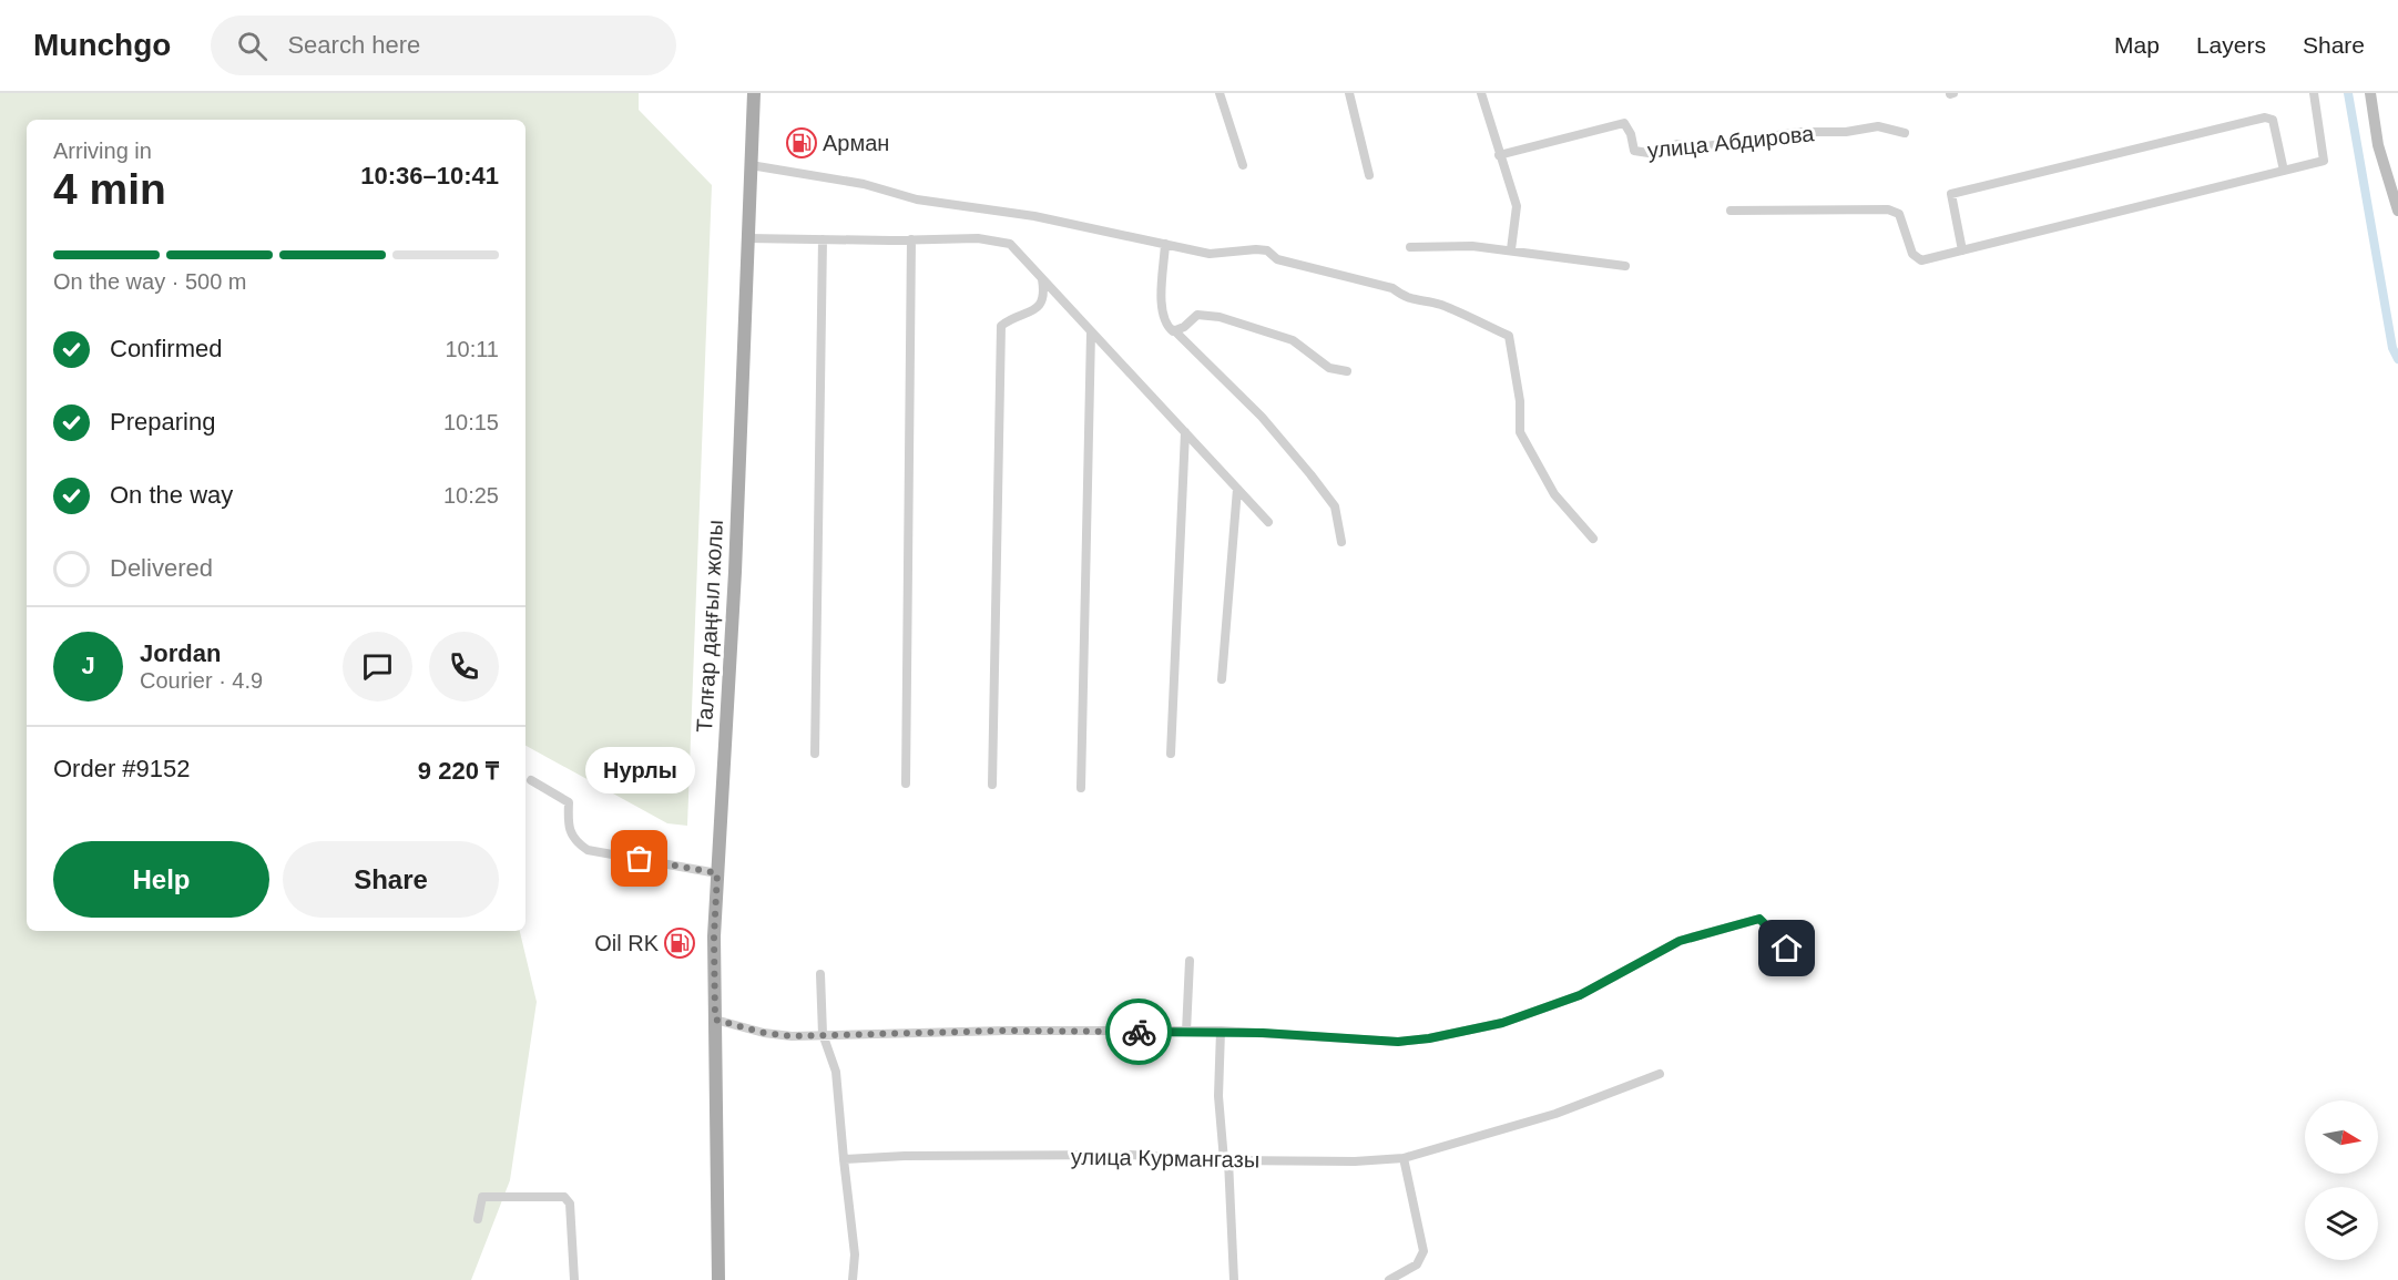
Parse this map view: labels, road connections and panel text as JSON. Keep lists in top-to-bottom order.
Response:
{
  "streets": {
    "main road": ["Талғар даңғыл жолы"],
    "street": ["улица Абдирова", "улица Курмангазы"]
  },
  "places": {
    "fuel station": ["Арман", "Oil RK"],
    "other": ["Нурлы"]
  },
  "north": "right",
  "page": {
    "header": "Munchgo",
    "search": "Search here",
    "nav": ["Map", "Layers", "Share"],
    "heading": ["4 min", "Arriving in", "10:36–10:41"],
    "panel": [
      "Jordan",
      "Courier · 4.9",
      "Order #9152",
      "9 220 ₸"
    ],
    "bar": "On the way · 500 m",
    "list": [
      ["Confirmed", "10:11"],
      ["Preparing", "10:15"],
      ["On the way", "10:25"],
      "Delivered"
    ],
    "round": "J",
    "bubble": "Нурлы",
    "buttons": ["Help", "Share"]
  }
}
